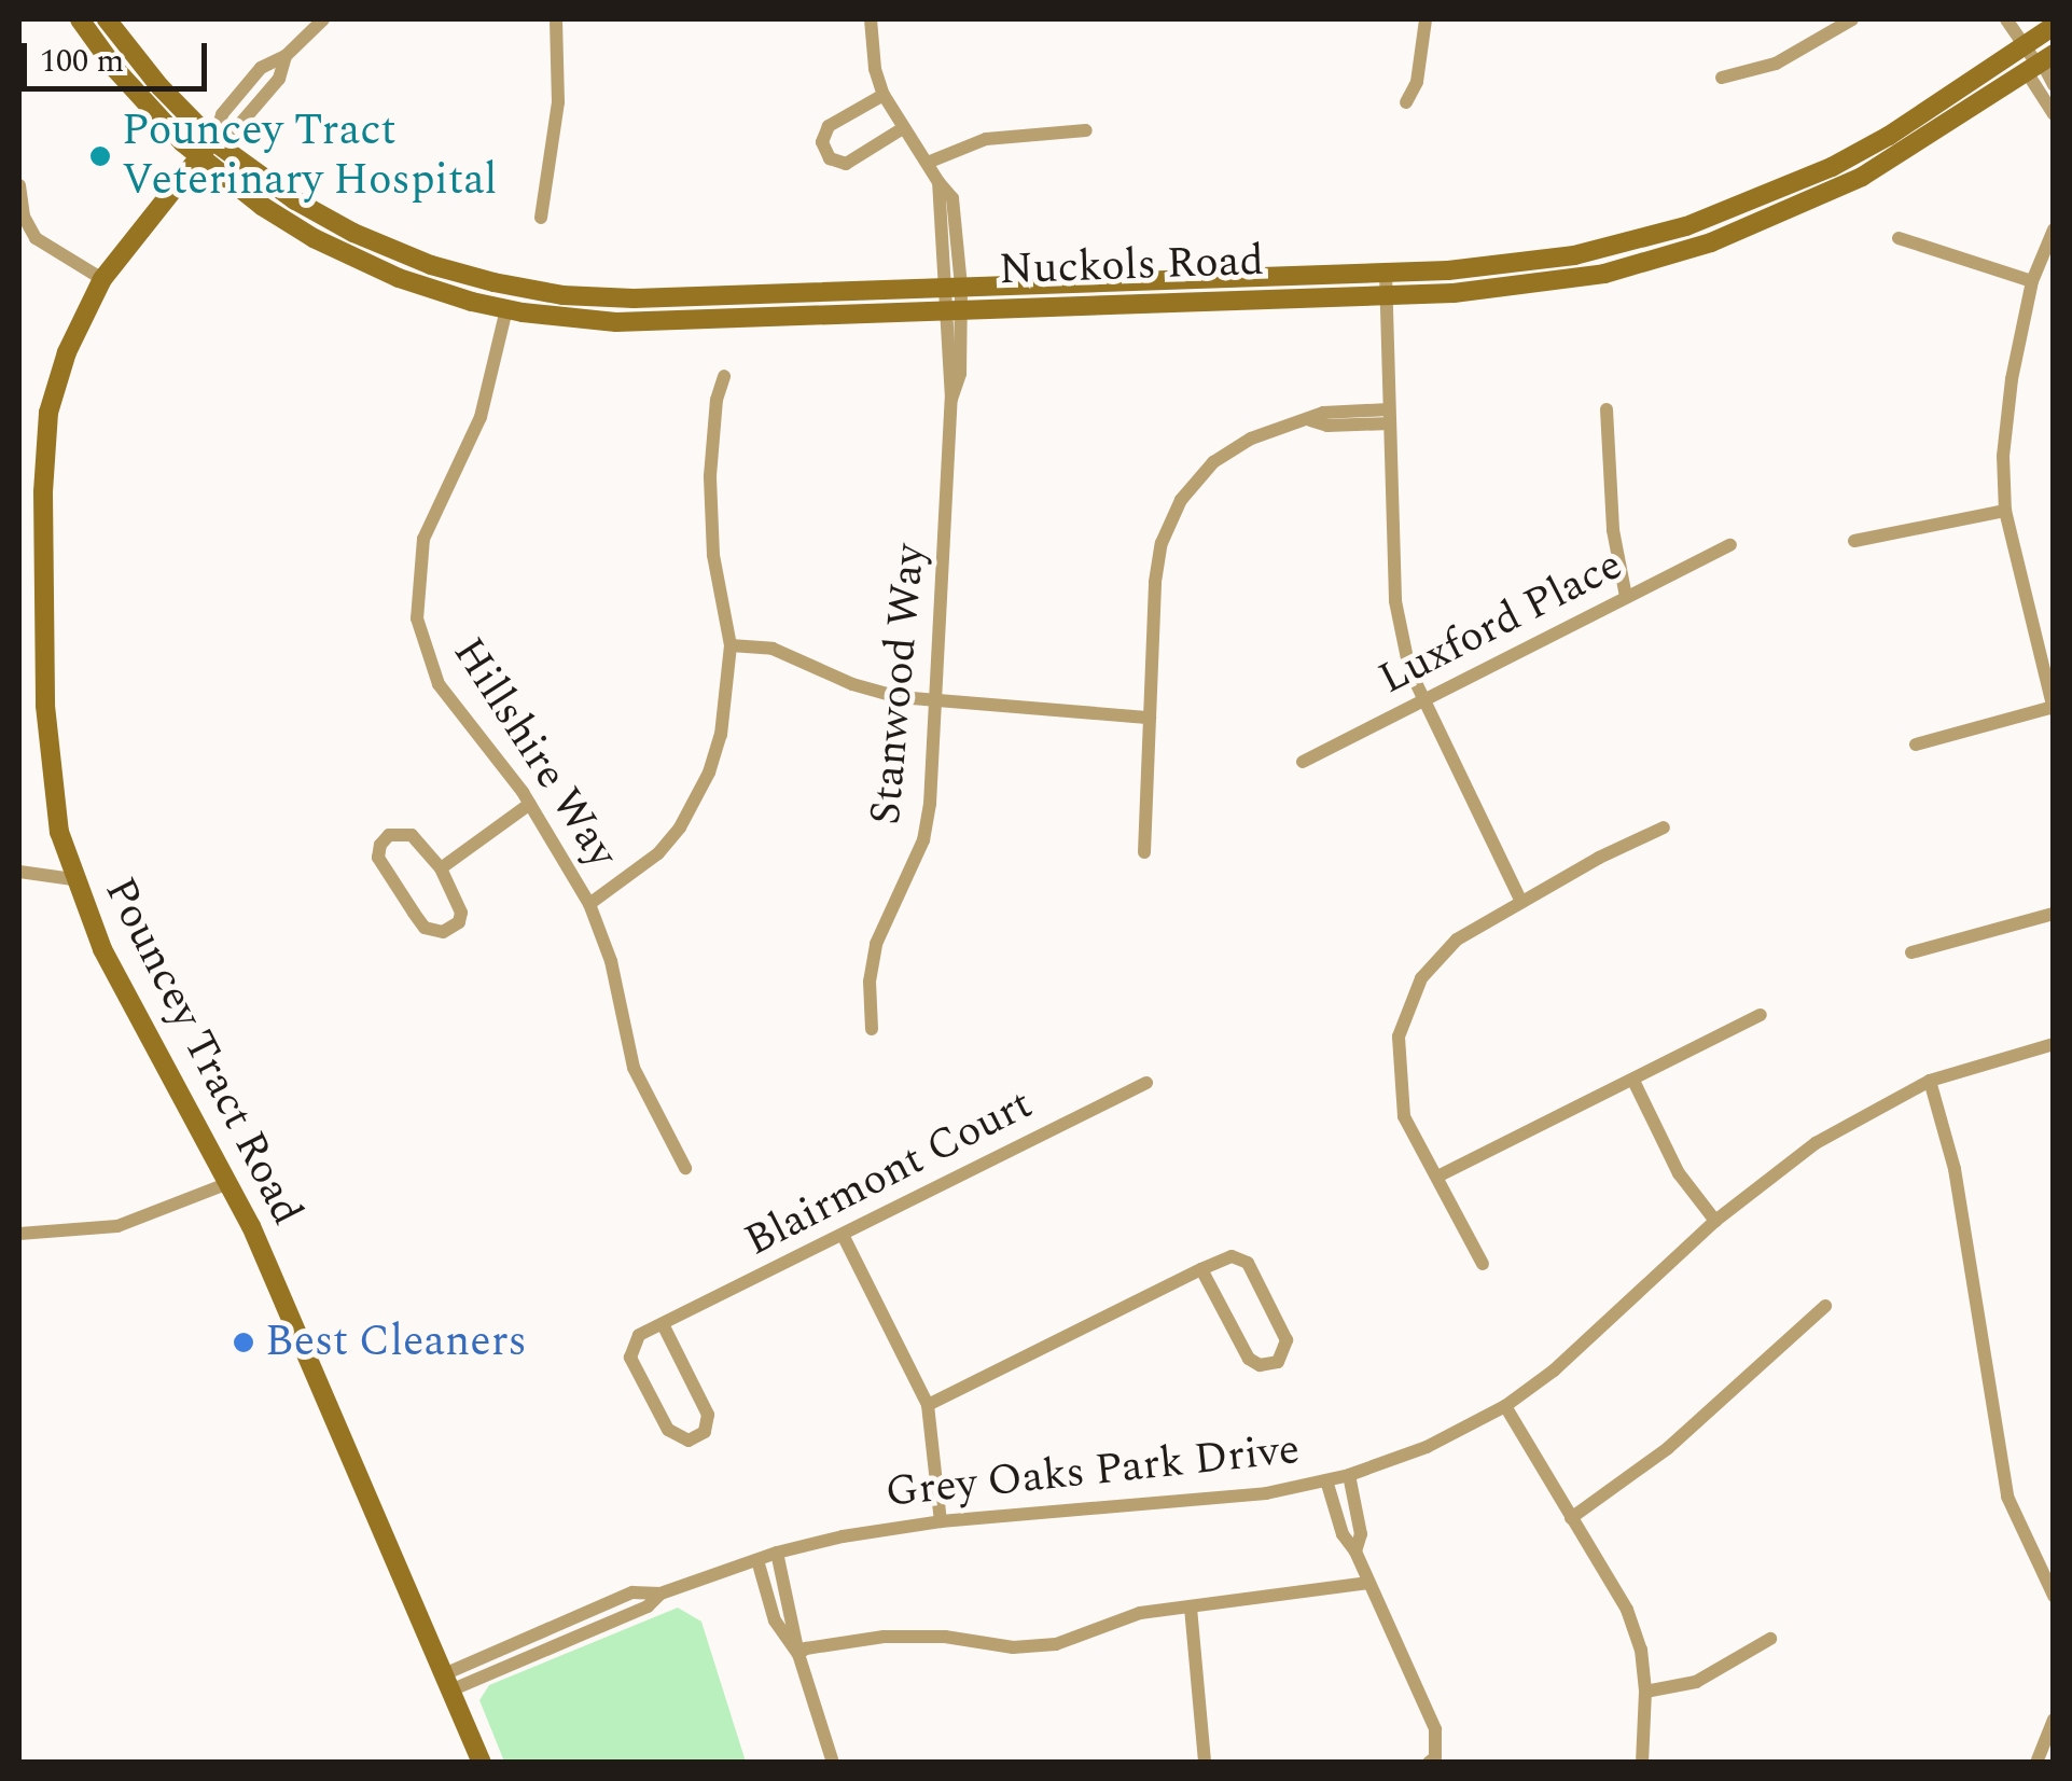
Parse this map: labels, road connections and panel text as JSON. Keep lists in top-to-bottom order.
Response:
{
  "streets": {
    "main road": ["Nuckols Road", "Pouncey Tract Road"],
    "street": [
      "Luxford Place",
      "Stanwood Way",
      "Hillshire Way",
      "Blairmont Court",
      "Grey Oaks Park Drive"
    ]
  },
  "crossings": [
    ["Nuckols Road", "Stanwood Way"],
    ["Nuckols Road", "Hillshire Way"],
    ["Nuckols Road", "Pouncey Tract Road"],
    ["Pouncey Tract Road", "Grey Oaks Park Drive"]
  ],
  "places": ["Pouncey Tract Veterinary Hospital", "Best Cleaners"],
  "scale_bar": "100 m"
}
